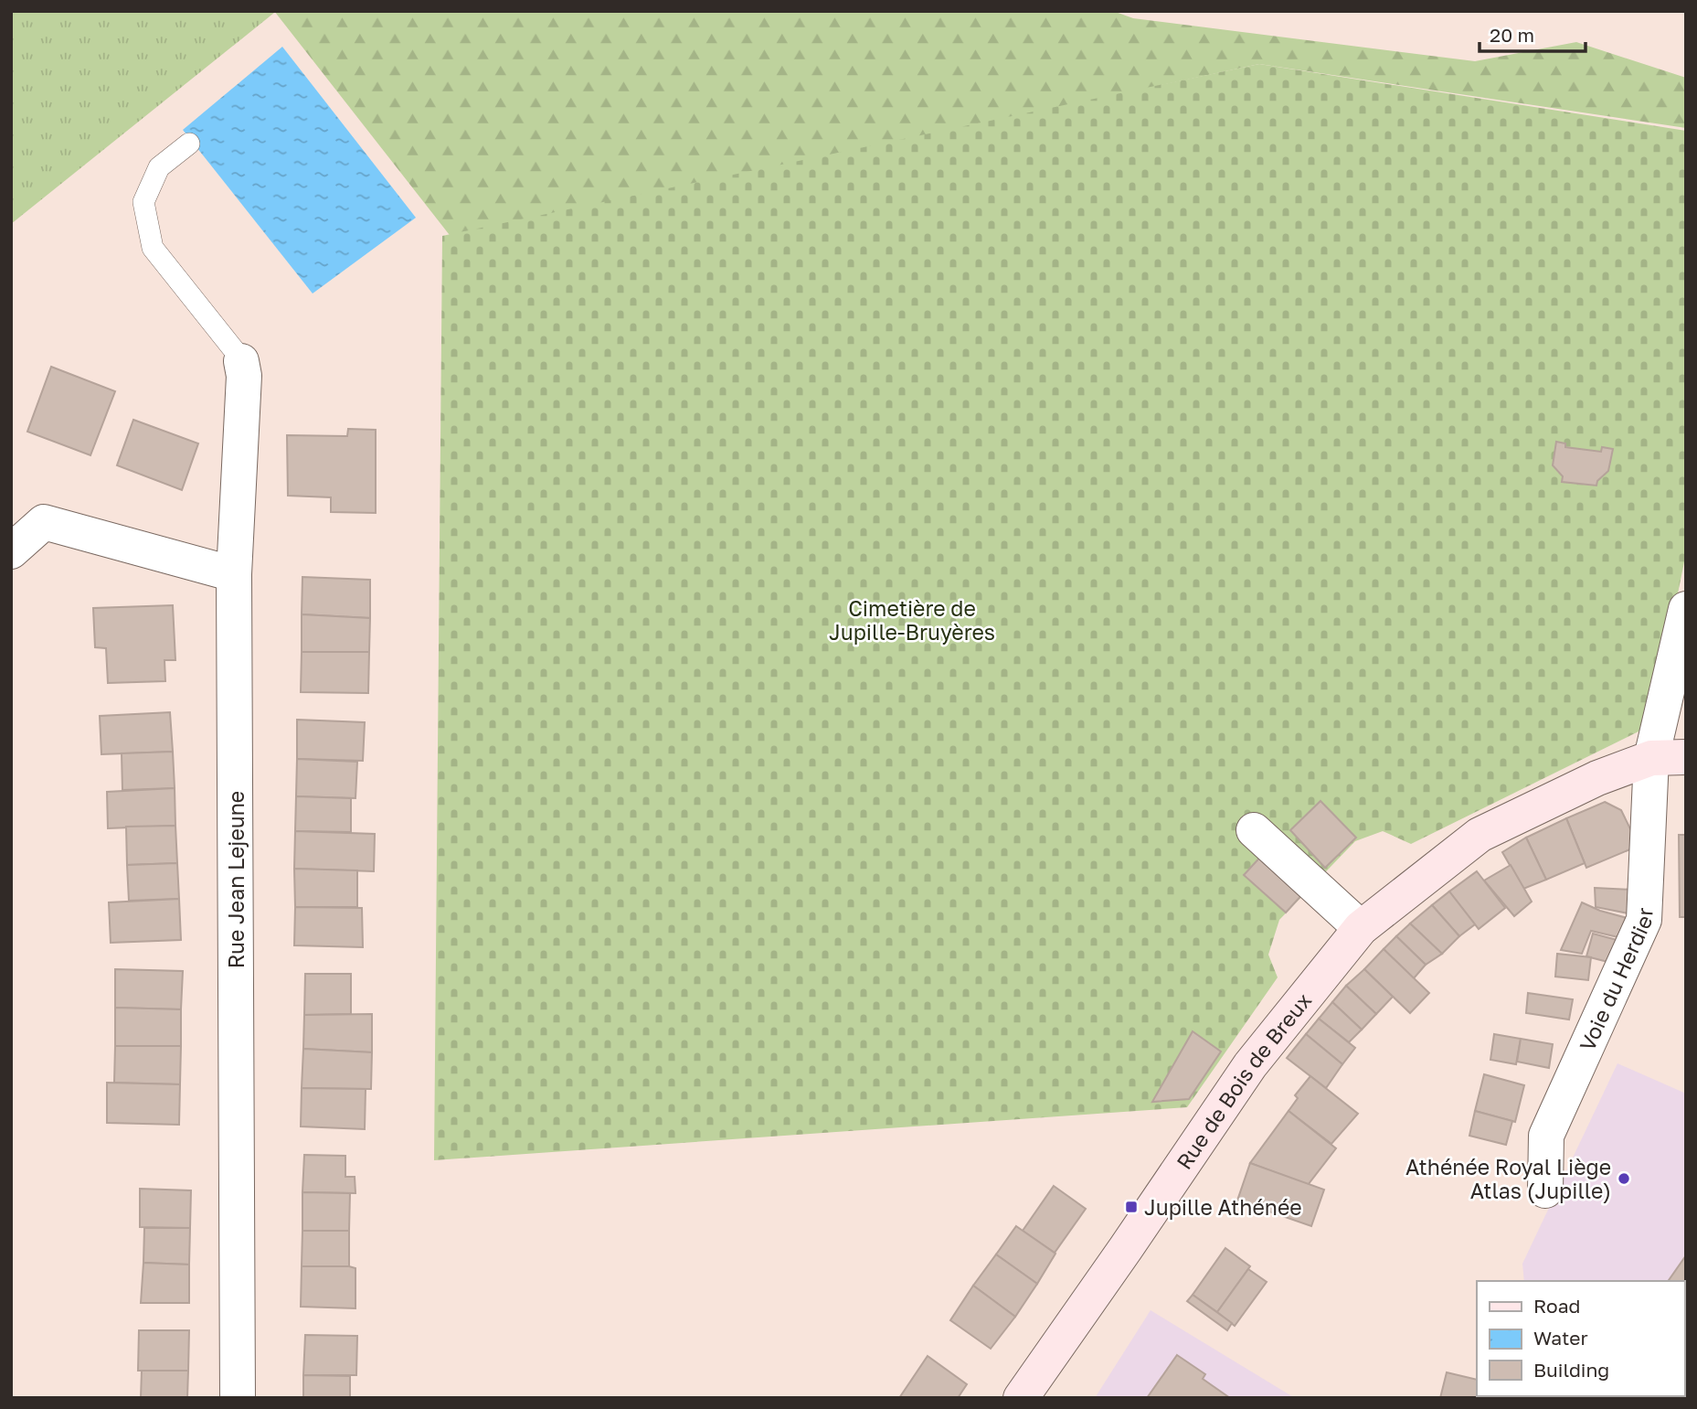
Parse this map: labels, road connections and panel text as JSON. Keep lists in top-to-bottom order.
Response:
{
  "streets": {
    "street": ["Rue Jean Lejeune", "Voie du Herdier", "Rue de Bois de Breux"]
  },
  "crossings": [
    ["Voie du Herdier", "Rue de Bois de Breux"]
  ],
  "parks": ["Cimetière de Jupille-Bruyères"],
  "places": {
    "other": ["Athénée Royal Liège Atlas (Jupille)"],
    "transit": ["Jupille Athénée"]
  },
  "legend": ["Road", "Water", "Building"],
  "scale_bar": "20 m"
}
